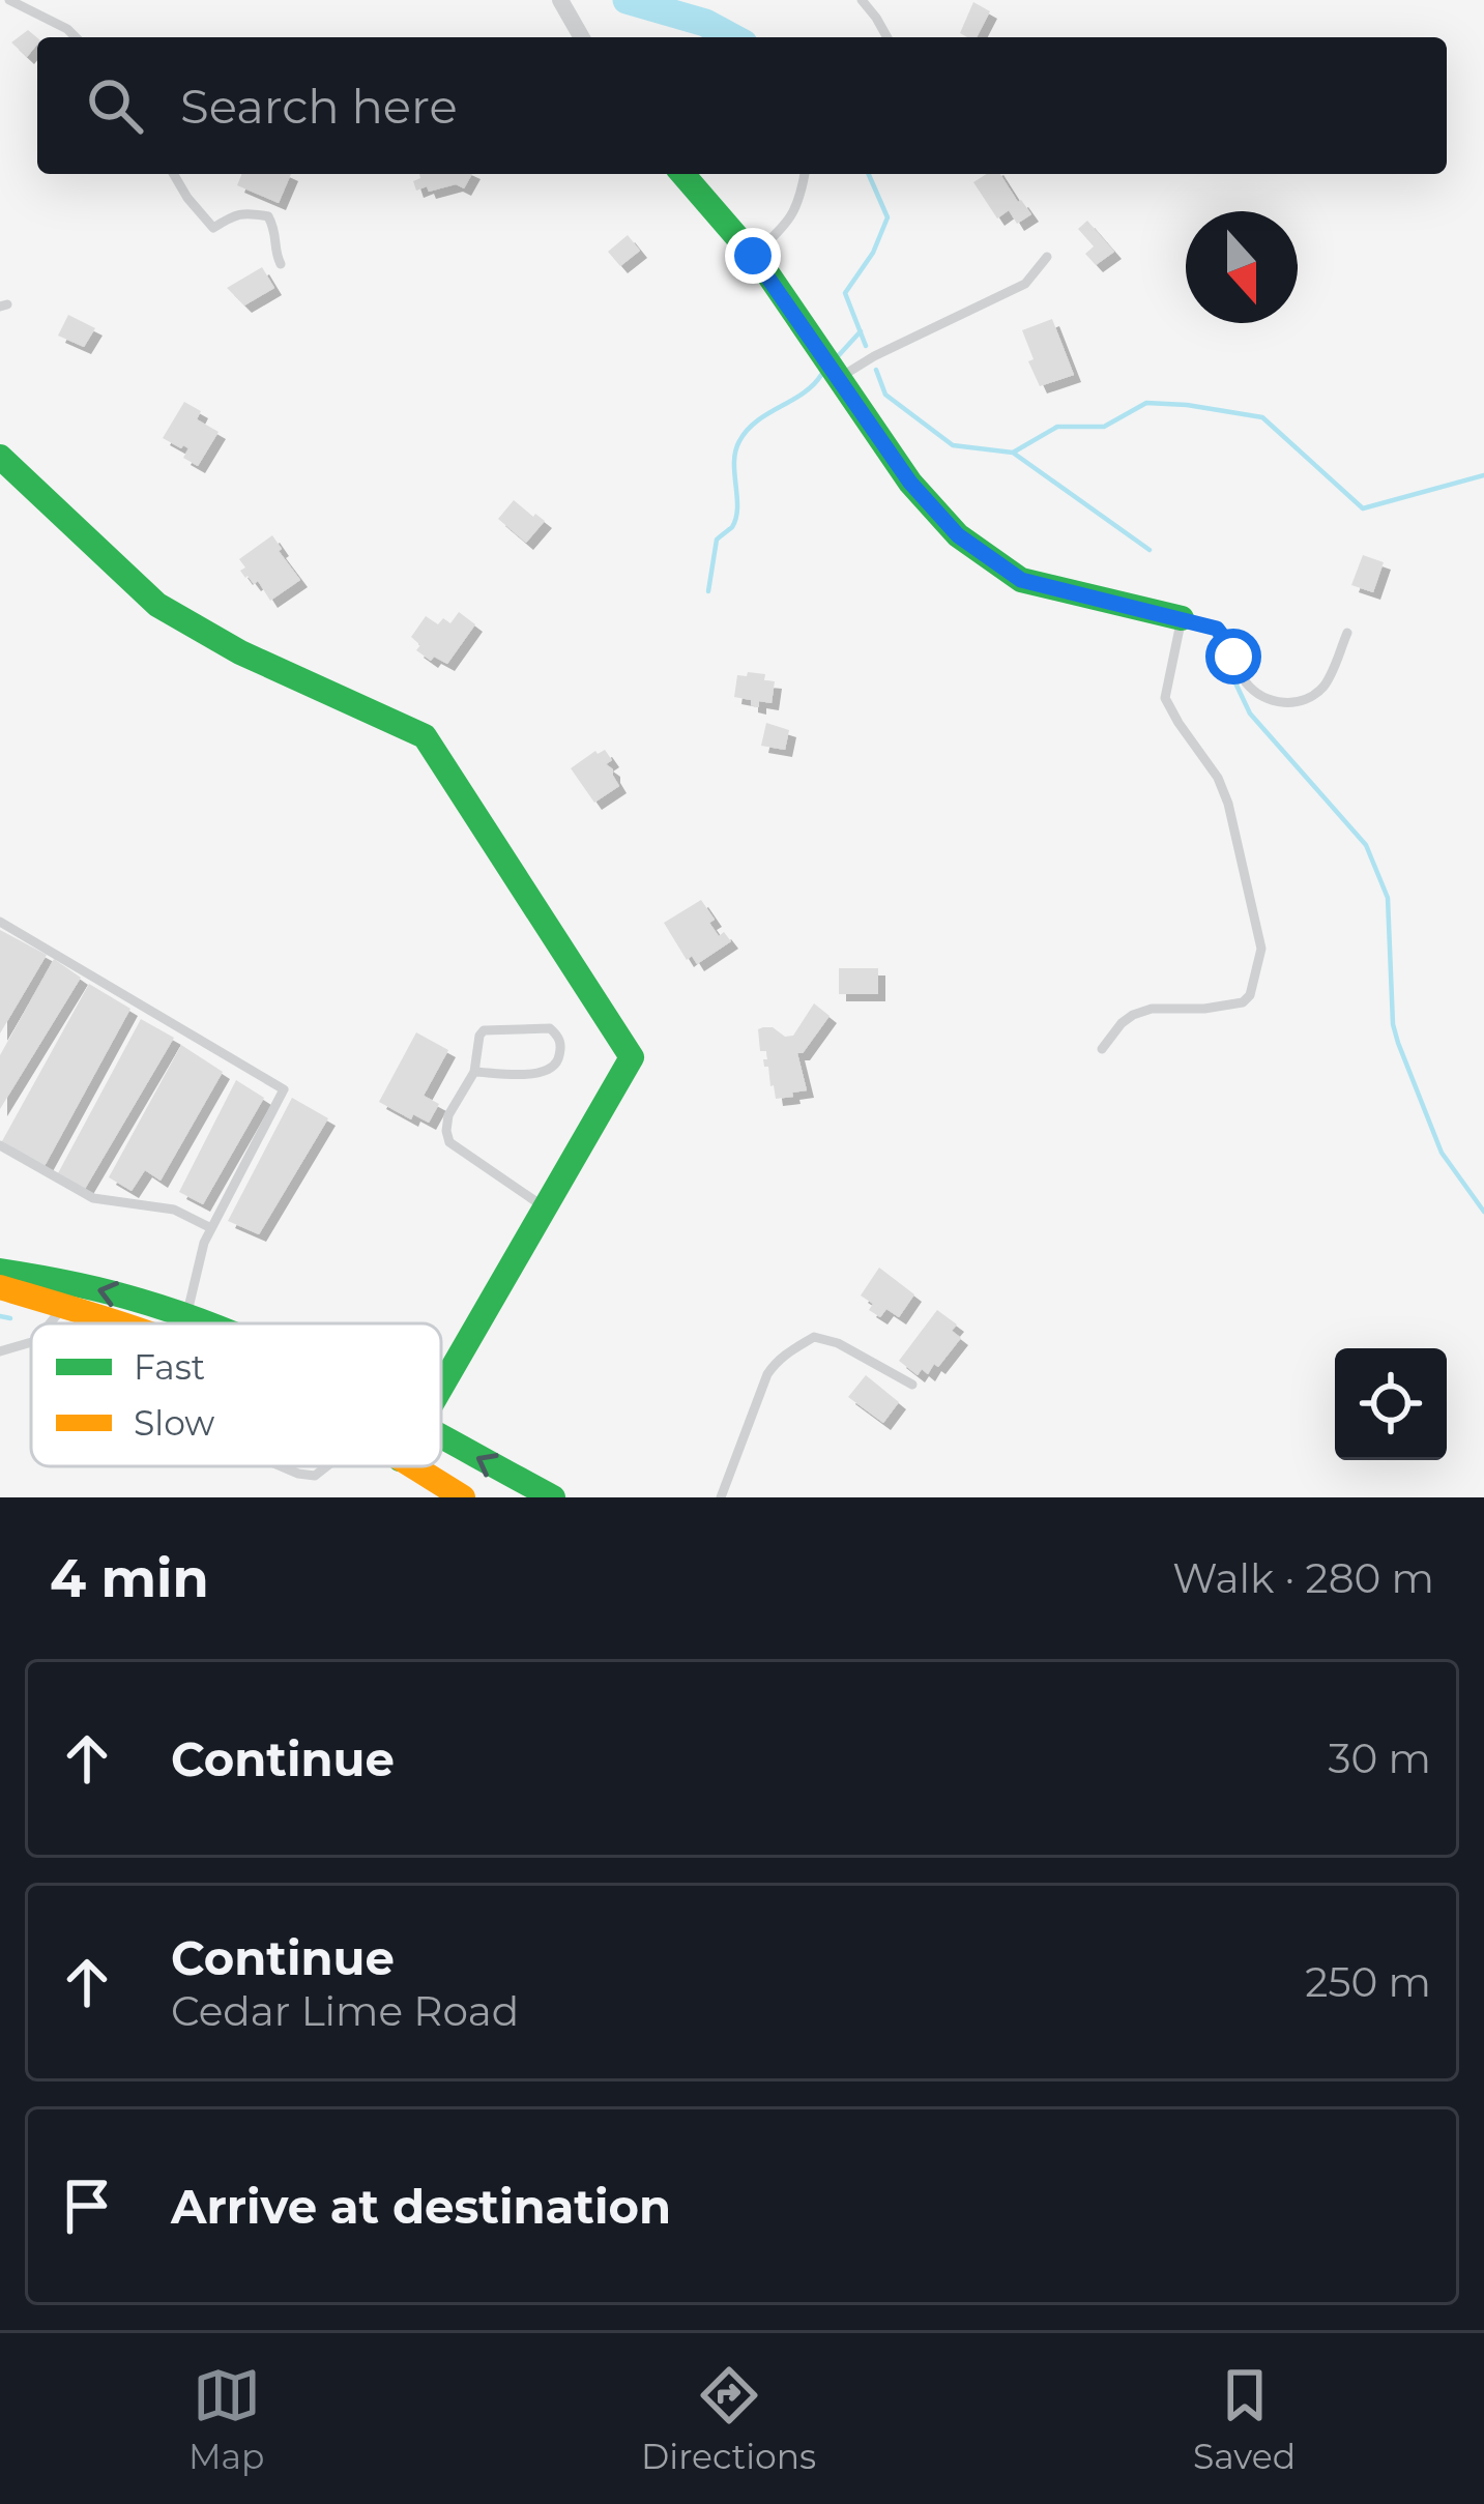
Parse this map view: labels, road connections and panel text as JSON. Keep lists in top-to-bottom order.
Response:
{
  "legend": ["Fast", "Slow"],
  "north": "bottom",
  "page": {
    "search": "Search here",
    "heading": ["4 min", "Walk · 280 m"],
    "list": [
      ["Continue", "30 m"],
      ["Continue", "Cedar Lime Road", "250 m"],
      "Arrive at destination"
    ],
    "nav": ["Map", "Directions", "Saved"]
  }
}
